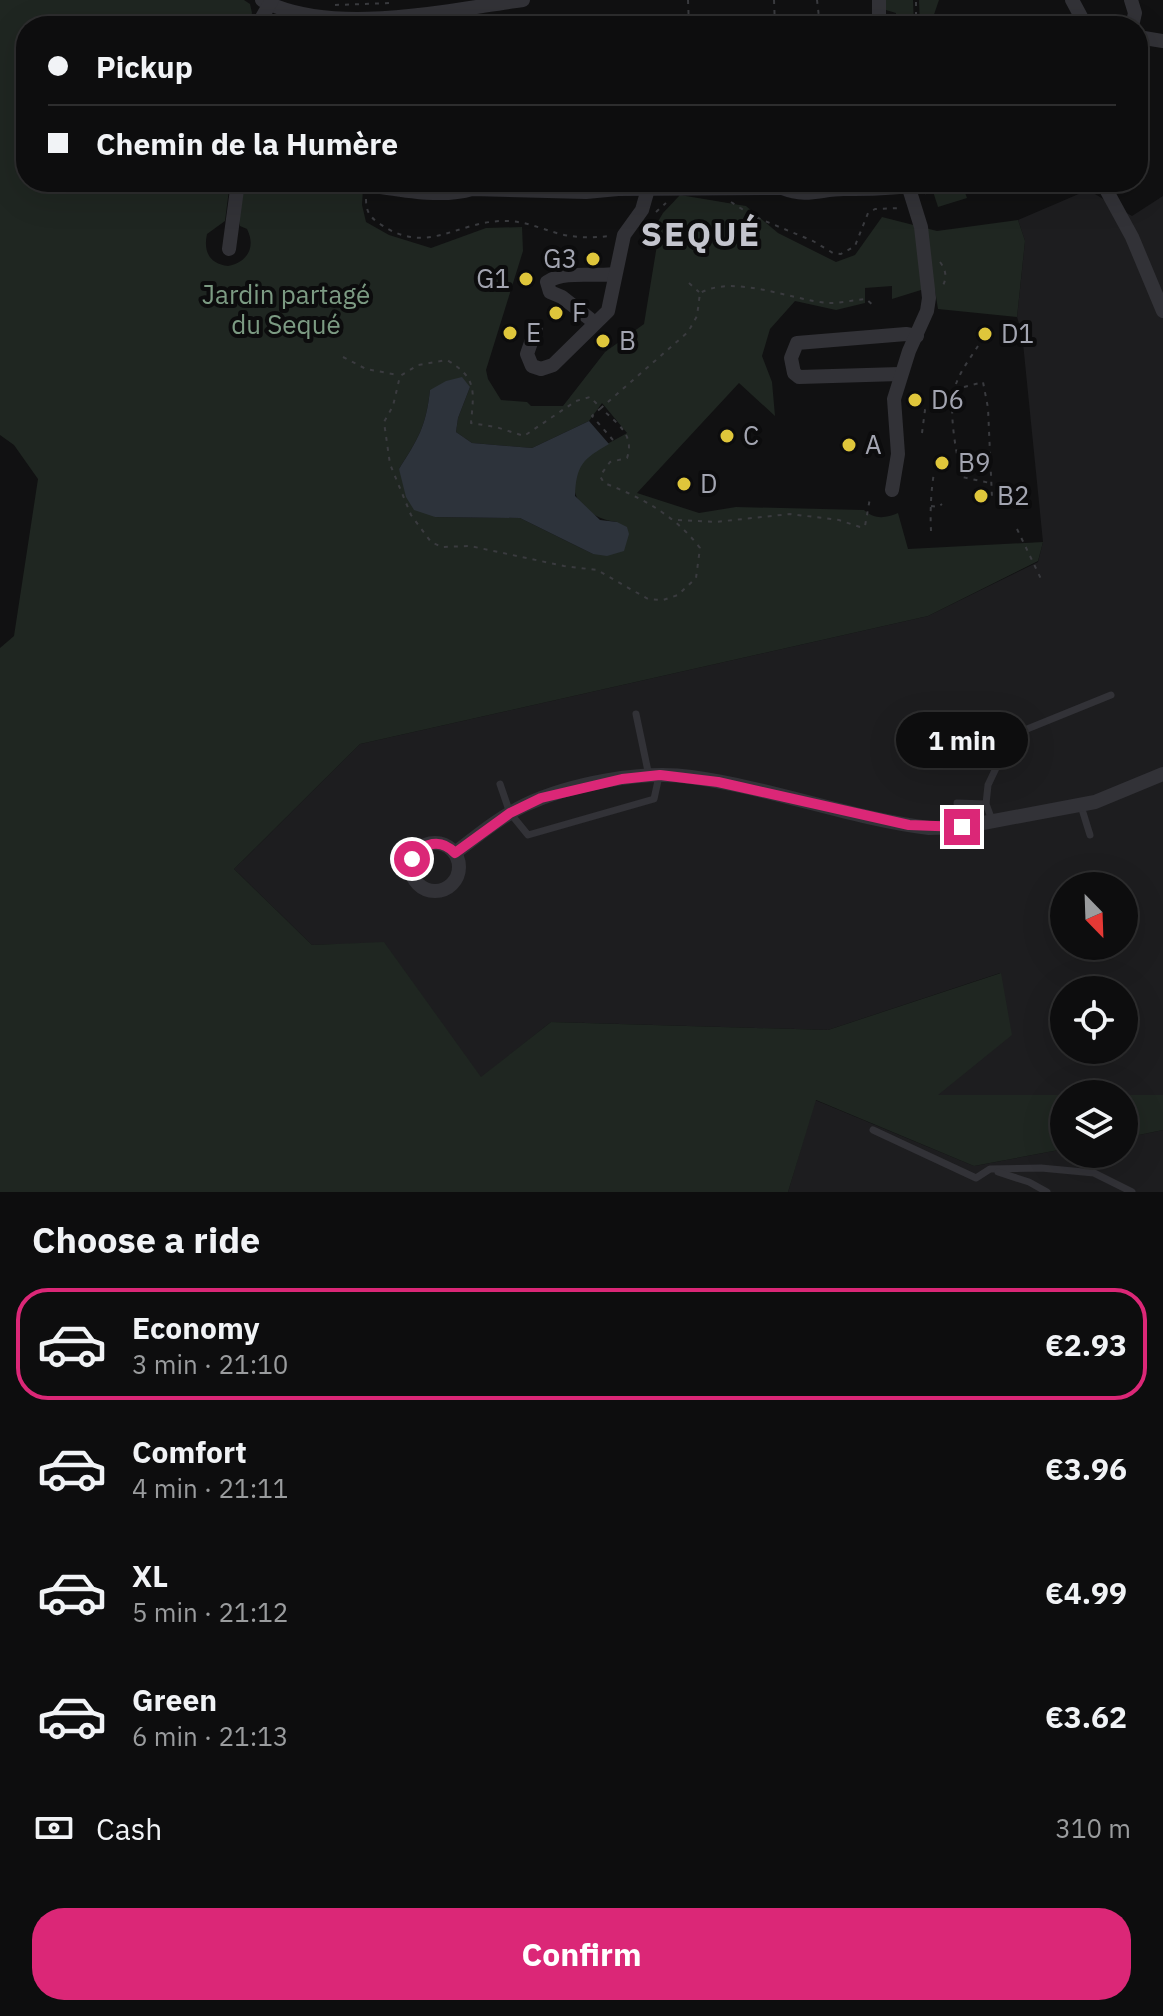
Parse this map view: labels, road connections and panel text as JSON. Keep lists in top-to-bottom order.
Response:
{
  "districts": ["SEQUÉ"],
  "parks": ["Jardin partagé du Sequé"],
  "places": [
    "G3",
    "G1",
    "F",
    "E",
    "D1",
    "B",
    "D6",
    "C",
    "A",
    "B9",
    "D",
    "B2"
  ],
  "north": "bottom right",
  "page": {
    "banner": ["Pickup", "Chemin de la Humère"],
    "bubble": "1 min",
    "heading": "Choose a ride",
    "list": [
      {
        "name": "Economy",
        "note": "3 min · 21:10",
        "value": "€2.93"
      },
      {
        "name": "Comfort",
        "note": "4 min · 21:11",
        "value": "€3.96"
      },
      {
        "name": "XL",
        "note": "5 min · 21:12",
        "value": "€4.99"
      },
      {
        "name": "Green",
        "note": "6 min · 21:13",
        "value": "€3.62"
      }
    ],
    "pay": ["Cash", "310 m"],
    "buttons": "Confirm"
  }
}
